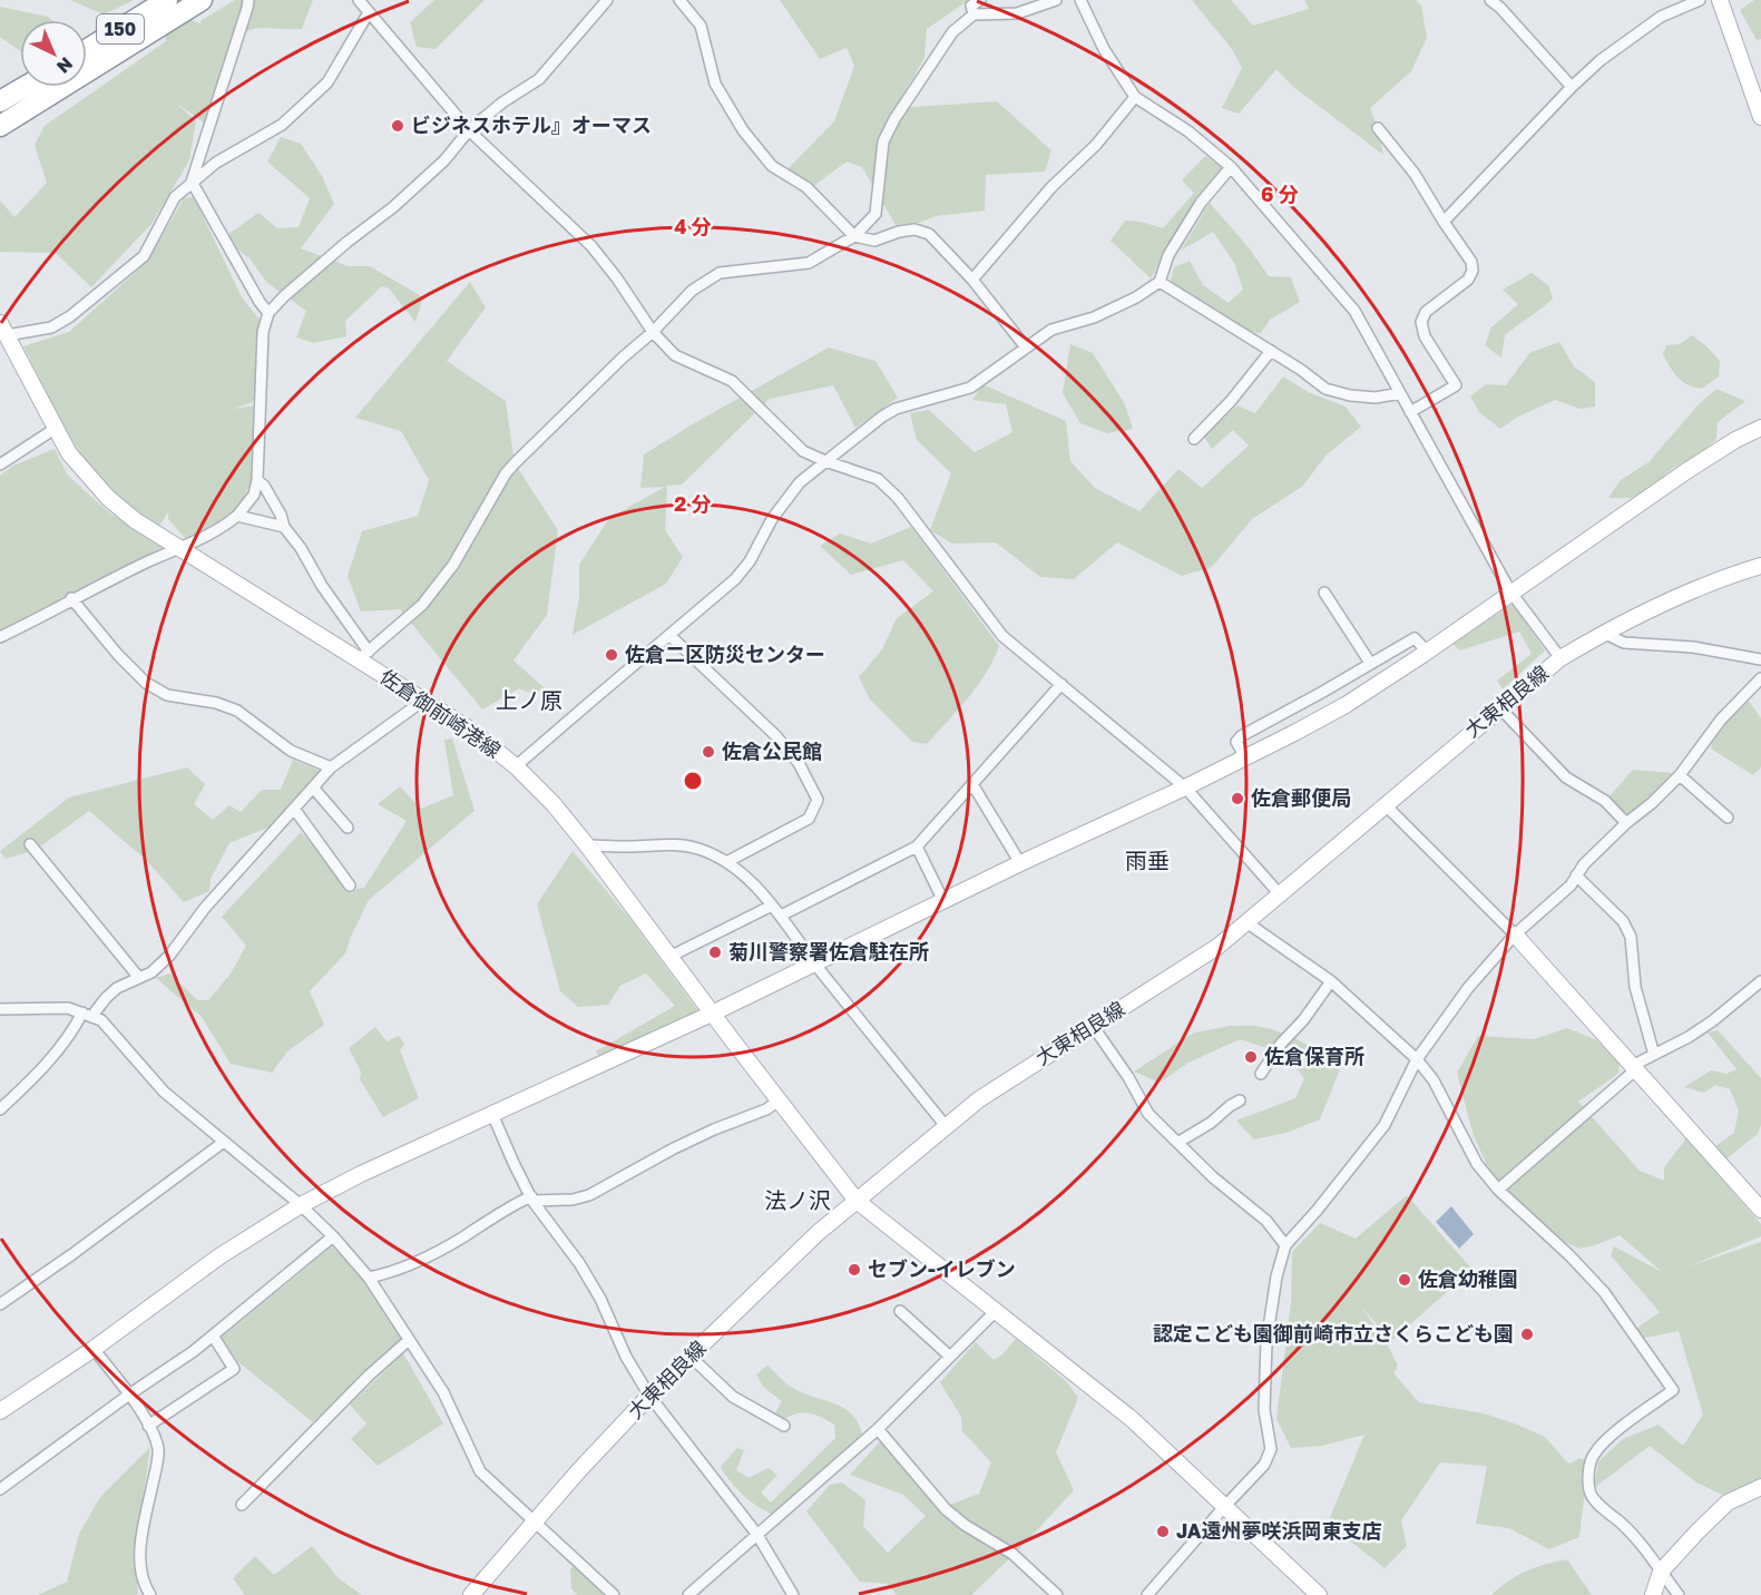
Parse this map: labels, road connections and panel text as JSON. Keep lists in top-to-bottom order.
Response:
{
  "streets": {
    "highway": ["150"],
    "street": ["大東相良線", "佐倉御前崎港線"]
  },
  "crossings": [
    ["大東相良線", "佐倉御前崎港線"]
  ],
  "districts": ["上ノ原", "雨垂", "法ノ沢"],
  "places": [
    "ビジネスホテル』オーマス",
    "佐倉二区防災センター",
    "佐倉公民館",
    "佐倉郵便局",
    "菊川警察署佐倉駐在所",
    "佐倉保育所",
    "セブン-イレブン",
    "佐倉幼稚園",
    "認定こども園御前崎市立さくらこども園",
    "JA遠州夢咲浜岡東支店"
  ],
  "north": "bottom right",
  "rings": ["6 分", "4 分", "2 分"]
}
